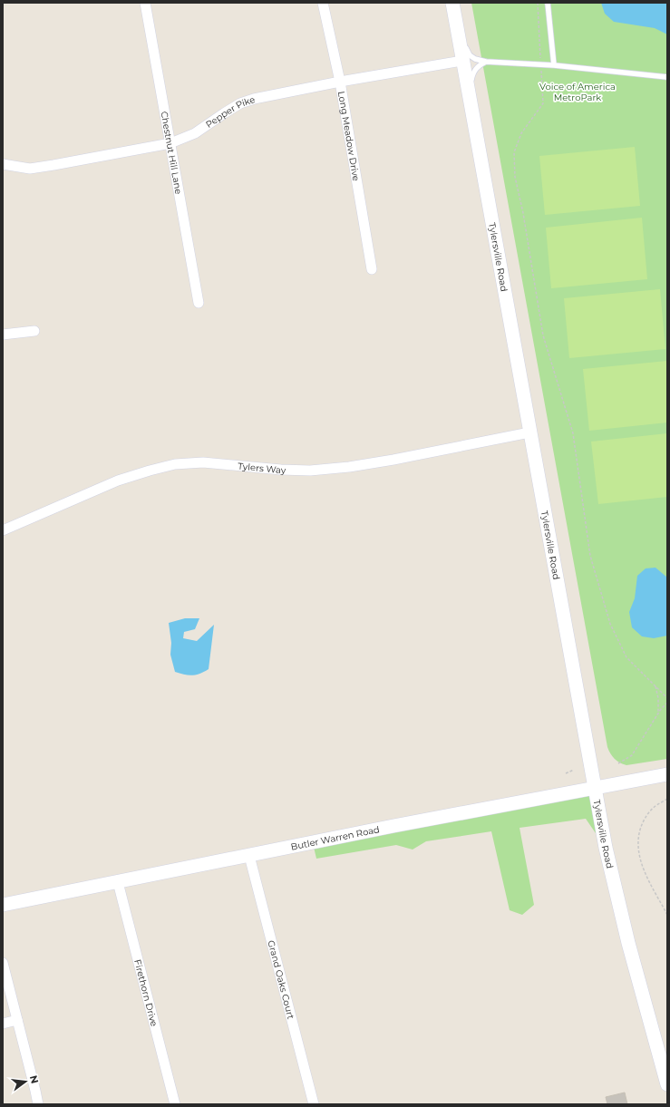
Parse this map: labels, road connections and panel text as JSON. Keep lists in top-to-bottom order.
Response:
{
  "streets": {
    "main road": ["Tylersville Road", "Butler Warren Road"],
    "street": [
      "Pepper Pike",
      "Long Meadow Drive",
      "Chestnut Hill Lane",
      "Tylers Way",
      "Grand Oaks Court",
      "Firethorn Drive"
    ]
  },
  "crossings": [
    ["Pepper Pike", "Long Meadow Drive"],
    ["Pepper Pike", "Chestnut Hill Lane"],
    ["Pepper Pike", "Tylersville Road"],
    ["Tylersville Road", "Tylers Way"],
    ["Tylersville Road", "Butler Warren Road"],
    ["Butler Warren Road", "Grand Oaks Court"],
    ["Butler Warren Road", "Firethorn Drive"]
  ],
  "parks": ["Voice of America MetroPark"],
  "north": "right"
}
